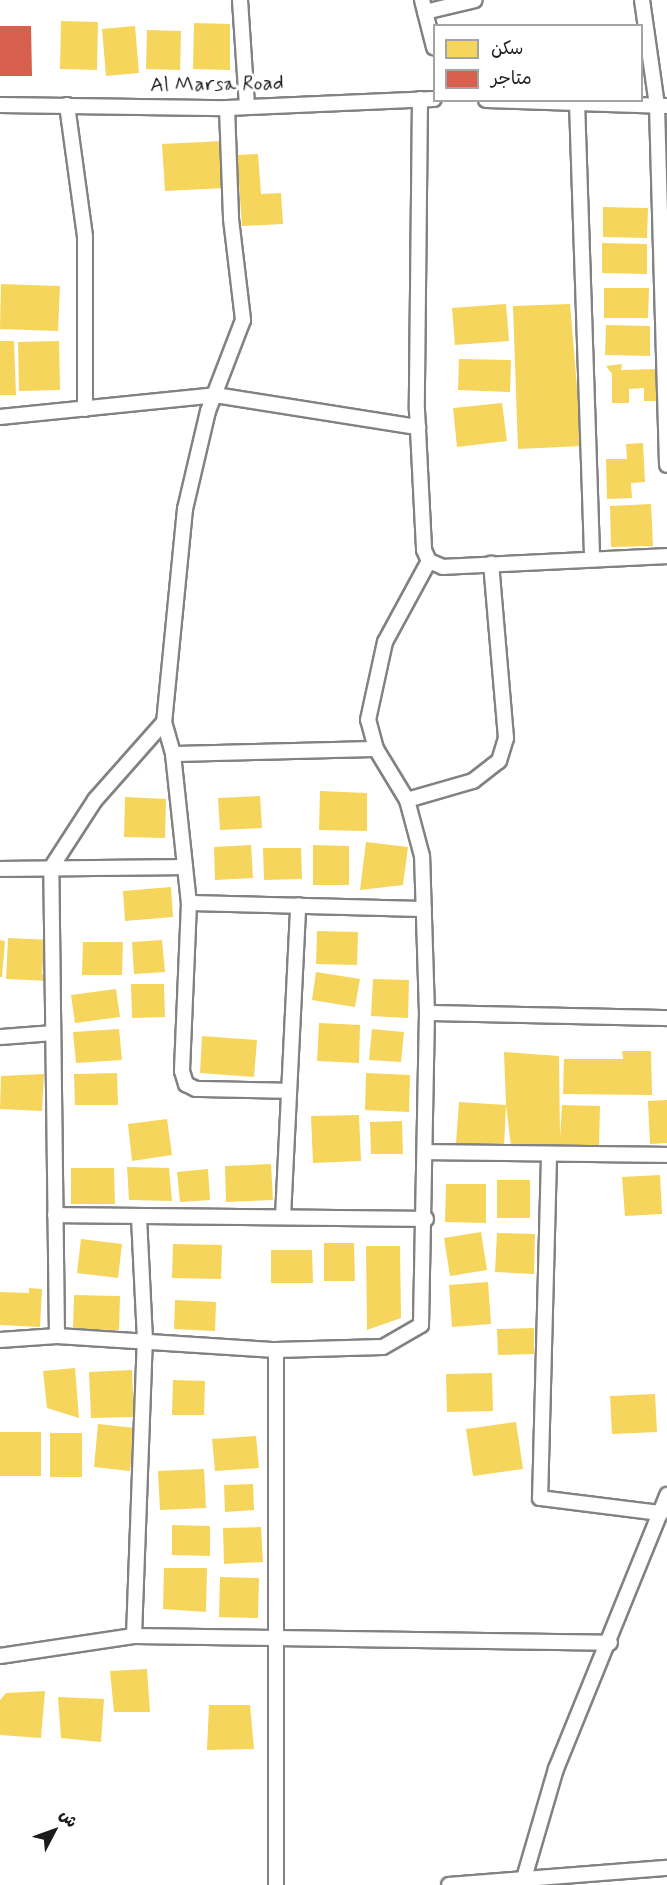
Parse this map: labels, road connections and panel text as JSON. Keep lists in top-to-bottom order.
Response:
{
  "streets": {
    "street": ["Al Marsa Road"]
  },
  "legend": ["سكن", "متاجر"],
  "north": "top right"
}
